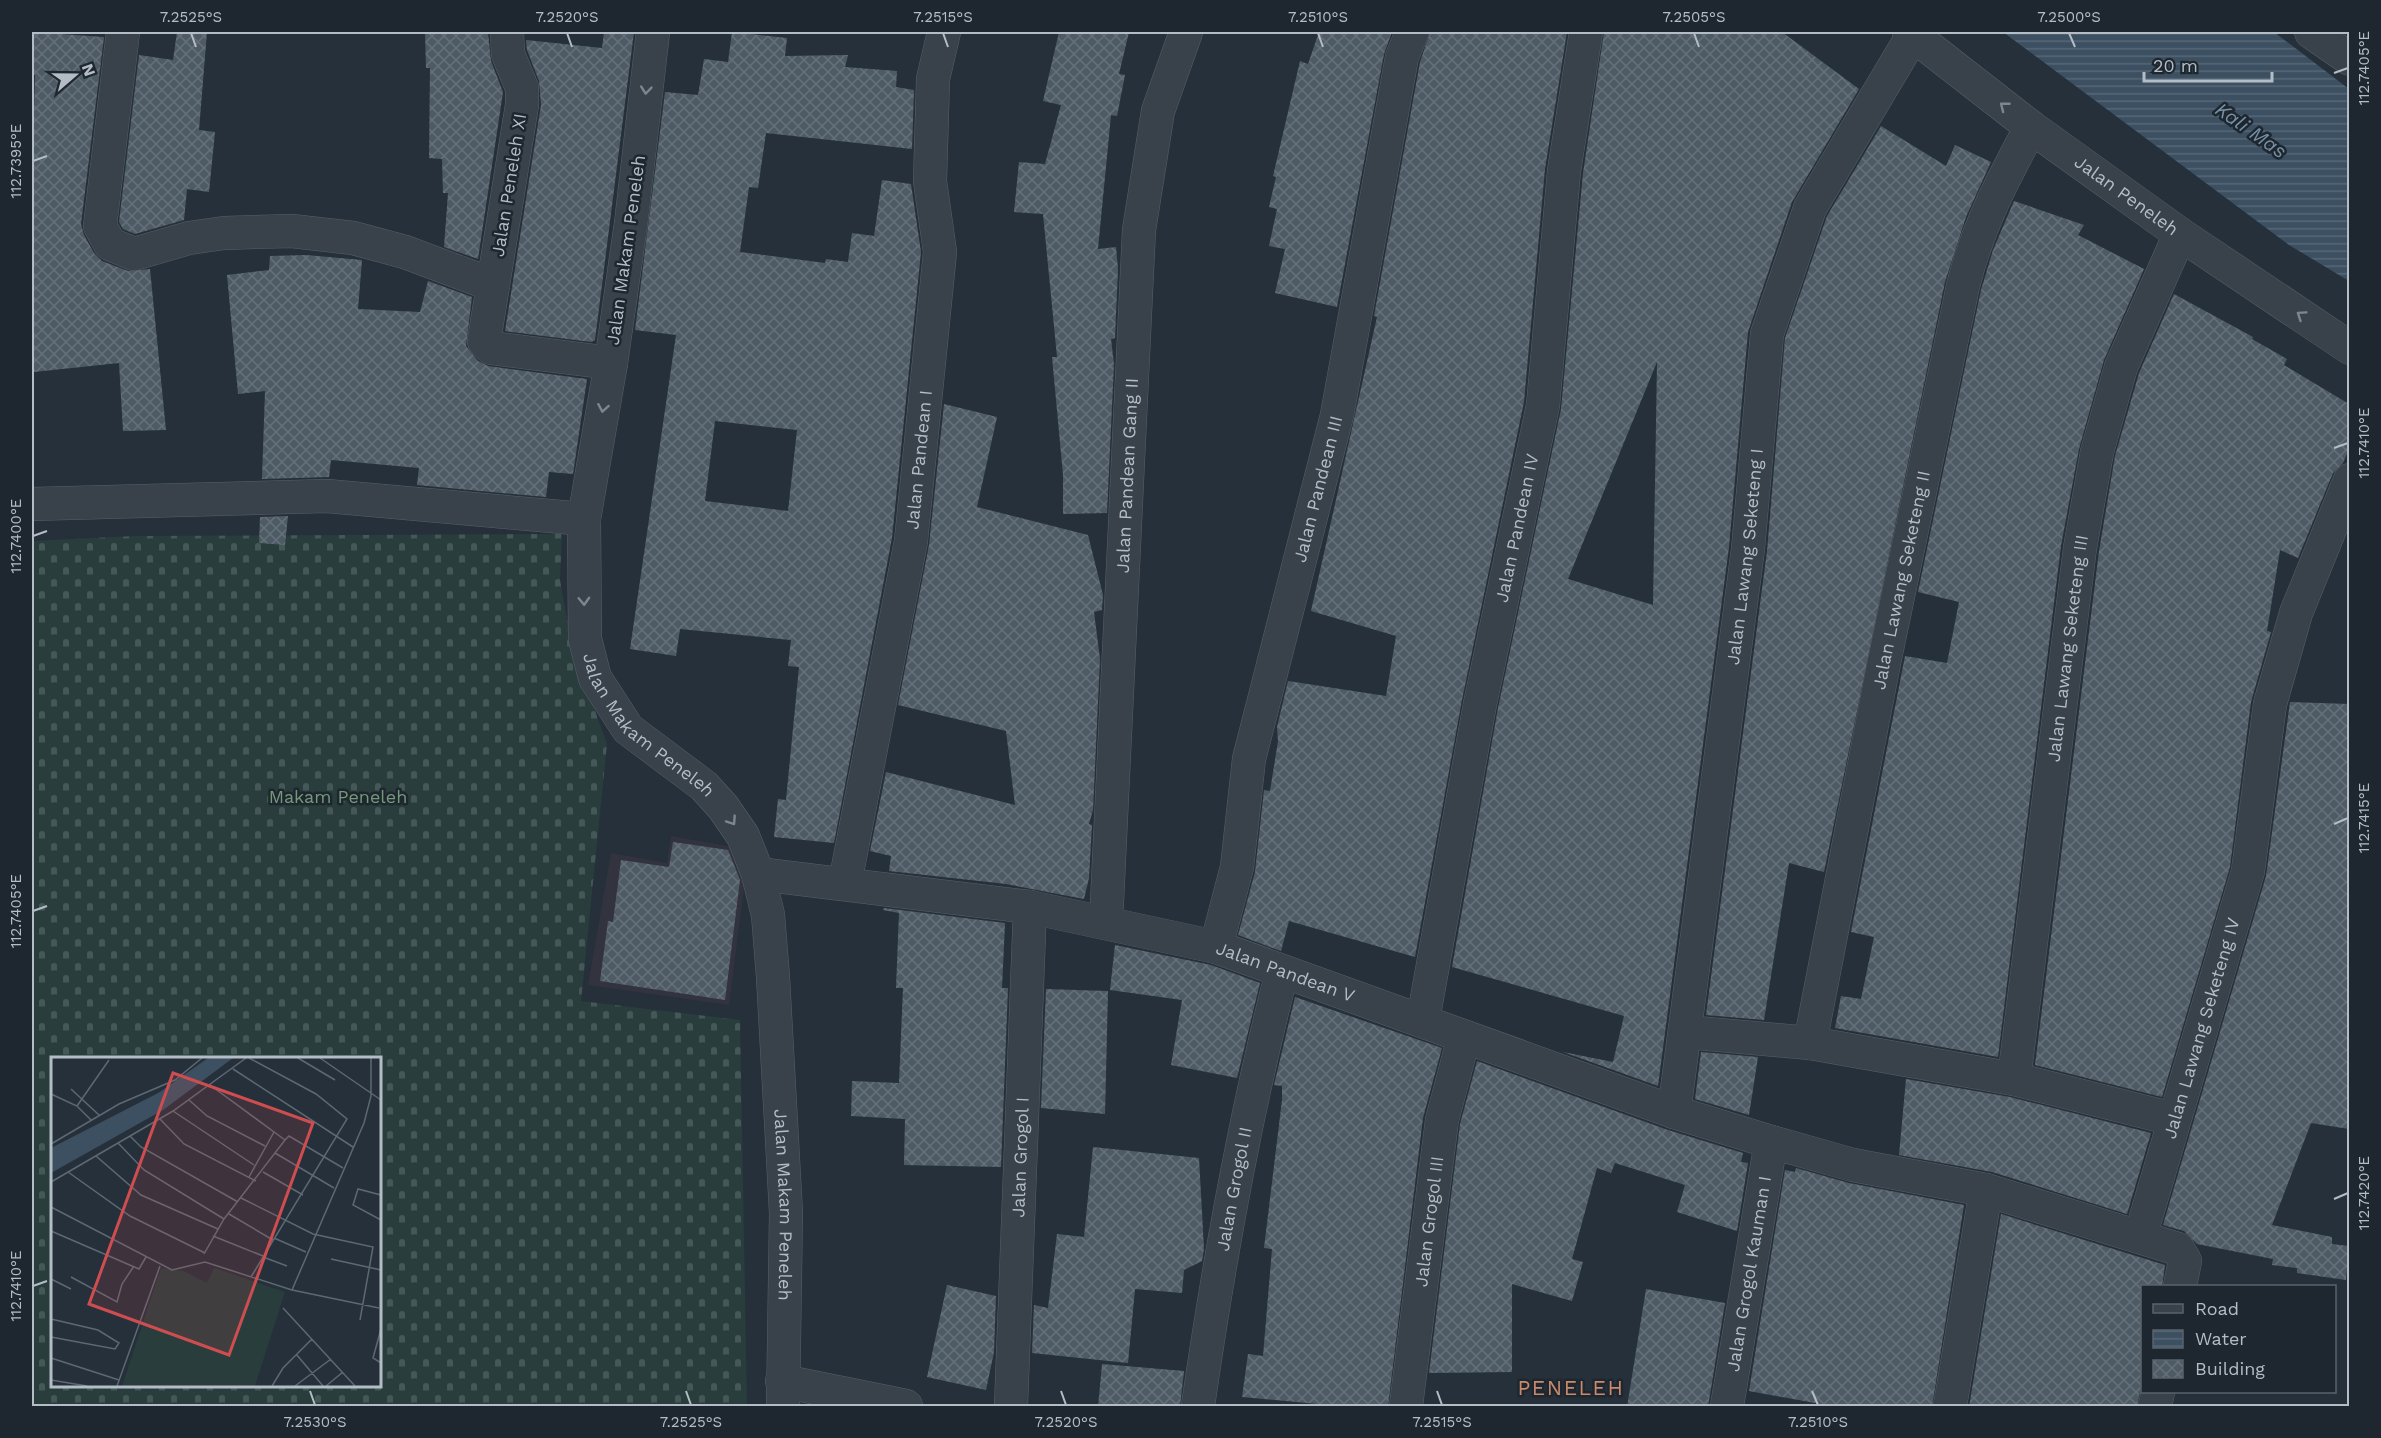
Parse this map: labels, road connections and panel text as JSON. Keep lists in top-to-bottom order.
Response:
{
  "streets": {
    "street": [
      "Jalan Peneleh XI",
      "Jalan Peneleh",
      "Jalan Makam Peneleh",
      "Jalan Pandean I",
      "Jalan Pandean Gang II",
      "Jalan Pandean III",
      "Jalan Pandean IV",
      "Jalan Lawang Seketeng I",
      "Jalan Lawang Seketeng II",
      "Jalan Lawang Seketeng III",
      "Jalan Pandean V",
      "Jalan Lawang Seketeng IV",
      "Jalan Grogol I",
      "Jalan Grogol II",
      "Jalan Grogol III",
      "Jalan Grogol Kauman I"
    ]
  },
  "crossings": [
    ["Jalan Peneleh XI", "Jalan Makam Peneleh"],
    ["Jalan Peneleh", "Jalan Lawang Seketeng I"],
    ["Jalan Peneleh", "Jalan Lawang Seketeng II"],
    ["Jalan Peneleh", "Jalan Lawang Seketeng III"],
    ["Jalan Makam Peneleh", "Jalan Pandean V"],
    ["Jalan Pandean I", "Jalan Pandean V"],
    ["Jalan Pandean Gang II", "Jalan Pandean V"],
    ["Jalan Pandean III", "Jalan Pandean V"],
    ["Jalan Pandean IV", "Jalan Pandean V"],
    ["Jalan Lawang Seketeng I", "Jalan Pandean V"],
    ["Jalan Pandean V", "Jalan Grogol I"],
    ["Jalan Pandean V", "Jalan Grogol II"],
    ["Jalan Pandean V", "Jalan Grogol III"],
    ["Jalan Pandean V", "Jalan Grogol Kauman I"]
  ],
  "one_way": ["Jalan Peneleh", "Jalan Makam Peneleh"],
  "districts": ["PENELEH"],
  "water": ["Kali Mas"],
  "parks": ["Makam Peneleh"],
  "legend": ["Road", "Water", "Building"],
  "scale_bar": "20 m",
  "north": "right",
  "coordinates": [
    "7.2525°S",
    "7.2520°S",
    "7.2515°S",
    "7.2510°S",
    "7.2505°S",
    "7.2500°S",
    "112.7405°E",
    "112.7395°E",
    "112.7410°E",
    "112.7400°E",
    "112.7415°E",
    "112.7420°E",
    "7.2530°S"
  ]
}
